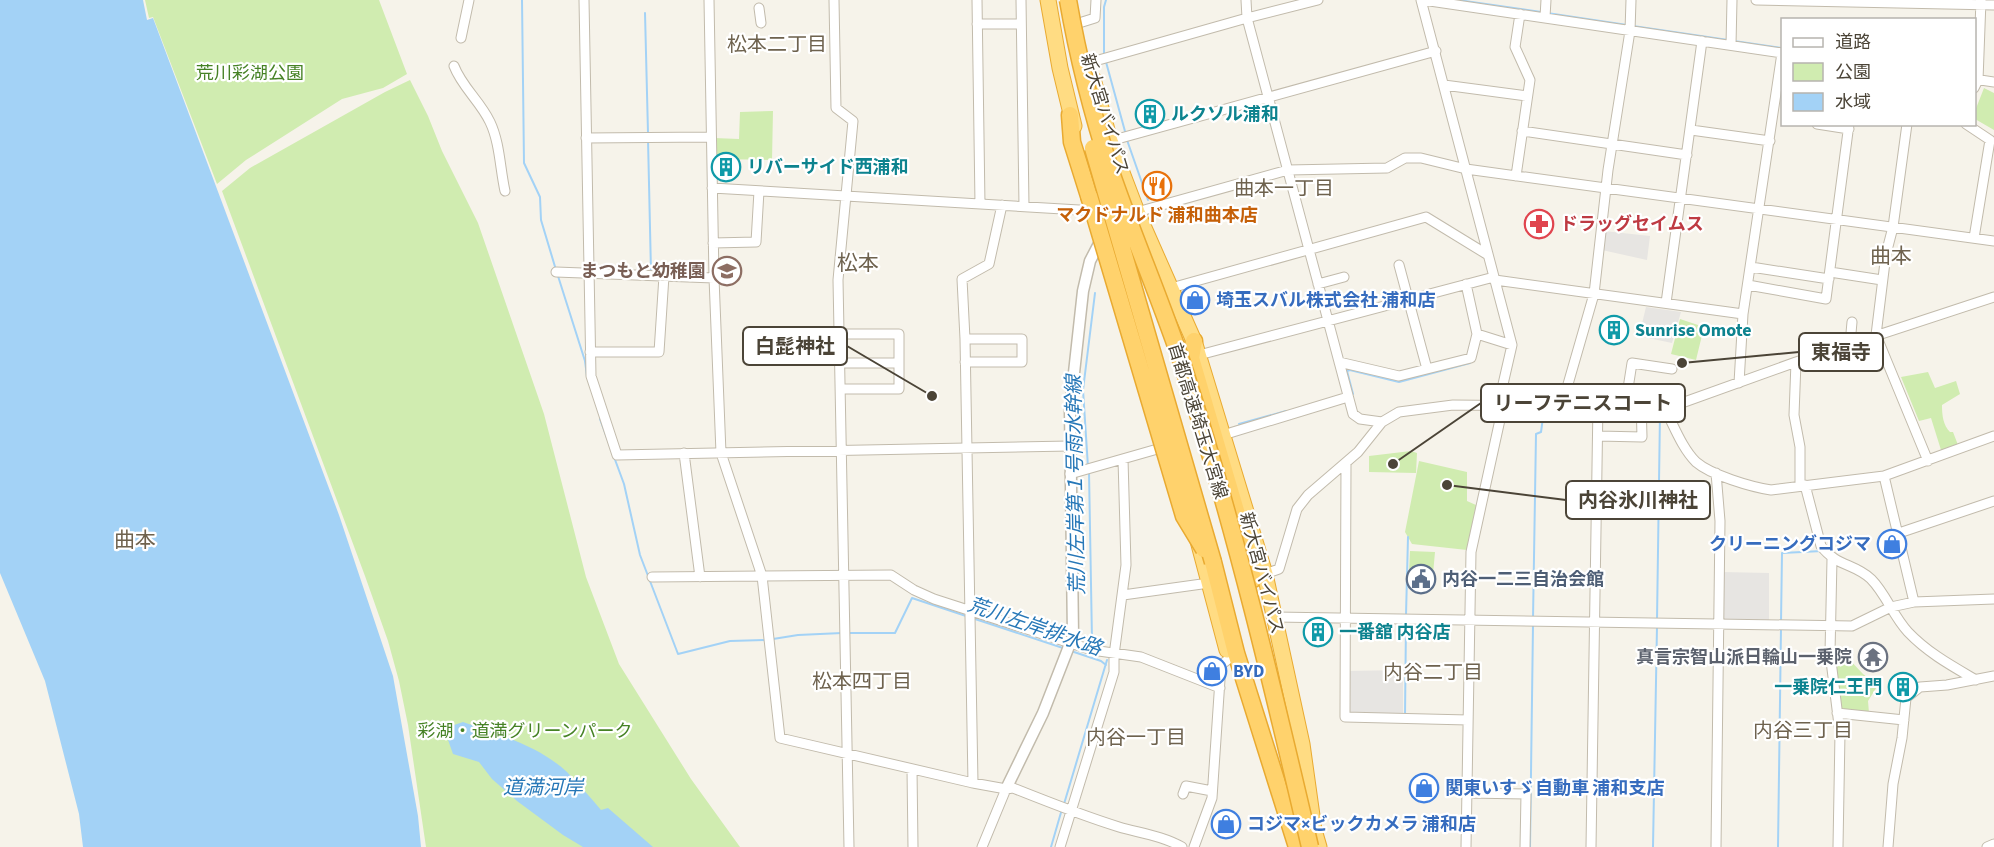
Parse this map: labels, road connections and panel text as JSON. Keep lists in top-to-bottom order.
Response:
{
  "streets": {
    "highway": ["新大宮バイパス", "首都高速埼玉大宮線"]
  },
  "districts": [
    "松本二丁目",
    "曲本一丁目",
    "曲本",
    "松本",
    "曲本",
    "内谷二丁目",
    "松本四丁目",
    "内谷三丁目",
    "内谷一丁目"
  ],
  "water": ["荒川左岸第１号雨水幹線", "荒川左岸排水路", "道満河岸"],
  "parks": ["荒川彩湖公園", "彩湖・道満グリーンパーク"],
  "places": {
    "building": [
      "ルクソル浦和",
      "リバーサイド西浦和",
      "Sunrise Omote",
      "一番舘 内谷店",
      "一乗院仁王門"
    ],
    "restaurant": ["マクドナルド 浦和曲本店"],
    "pharmacy": ["ドラッグセイムス"],
    "school or university": ["まつもと幼稚園"],
    "shop": [
      "埼玉スバル株式会社 浦和店",
      "クリーニングコジマ",
      "BYD",
      "関東いすゞ自動車 浦和支店",
      "コジマ×ビックカメラ 浦和店"
    ],
    "other": [
      "東福寺",
      "白髭神社",
      "リーフテニスコート",
      "内谷氷川神社"
    ],
    "public building": ["内谷一二三自治会館"],
    "temple": ["真言宗智山派日輪山一乗院"]
  },
  "legend": ["道路", "公園", "水域"]
}
